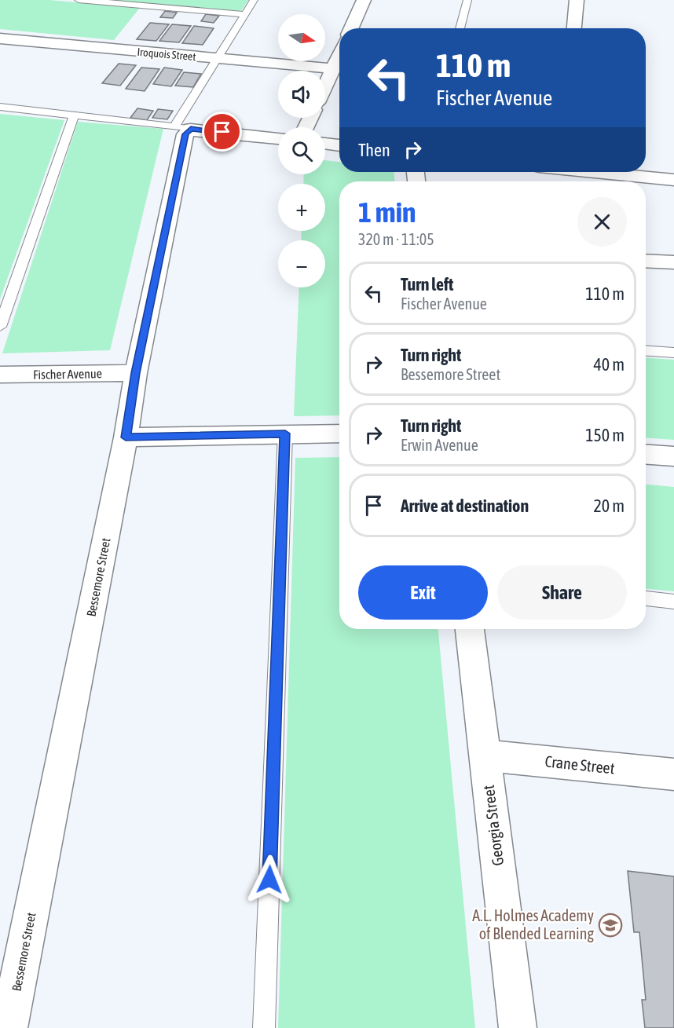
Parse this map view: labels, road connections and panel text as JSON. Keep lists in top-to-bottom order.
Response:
{
  "streets": {
    "street": [
      "Iroquois Street",
      "Fischer Avenue",
      "Bessemore Street",
      "Crane Street",
      "Georgia Street"
    ]
  },
  "crossings": [
    ["Fischer Avenue", "Bessemore Street"],
    ["Crane Street", "Georgia Street"]
  ],
  "places": {
    "school or university": ["A.L. Holmes Academy of Blended Learning"]
  },
  "north": "right",
  "page": {
    "map_buttons": ["+", "−"],
    "turn": ["110 m", "Fischer Avenue"],
    "then": "Then",
    "heading": ["1 min", "320 m · 11:05"],
    "list": [
      {
        "name": "Turn left",
        "note": "Fischer Avenue",
        "value": "110 m"
      },
      {
        "name": "Turn right",
        "note": "Bessemore Street",
        "value": "40 m"
      },
      {
        "name": "Turn right",
        "note": "Erwin Avenue",
        "value": "150 m"
      },
      {
        "name": "Arrive at destination",
        "value": "20 m"
      }
    ],
    "buttons": ["Exit", "Share"]
  }
}
